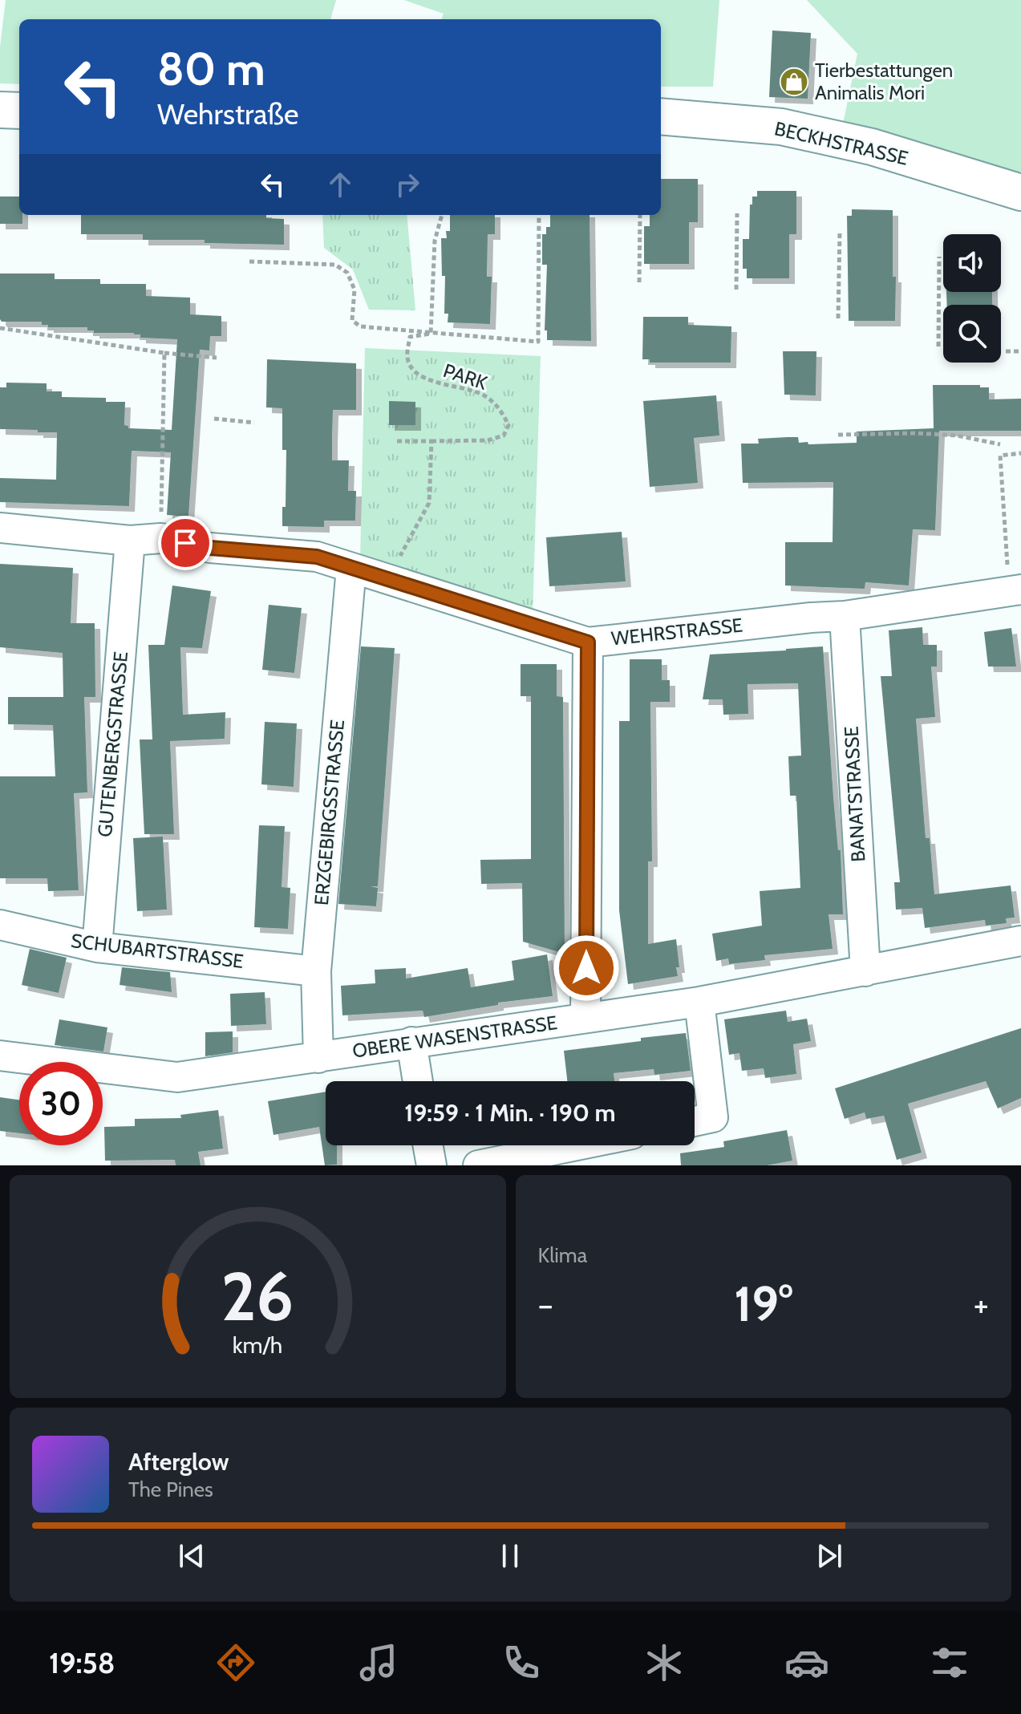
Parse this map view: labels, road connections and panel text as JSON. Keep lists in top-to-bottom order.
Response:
{
  "streets": {
    "street": [
      "BECKHSTRASSE",
      "WEHRSTRASSE",
      "GUTENBERGSTRASSE",
      "BANATSTRASSE",
      "ERZGEBIRGSSTRASSE",
      "SCHUBARTSTRASSE",
      "OBERE WASENSTRASSE"
    ],
    "path": ["PARK"]
  },
  "crossings": [
    ["WEHRSTRASSE", "GUTENBERGSTRASSE"],
    ["WEHRSTRASSE", "BANATSTRASSE"],
    ["WEHRSTRASSE", "ERZGEBIRGSSTRASSE"],
    ["GUTENBERGSTRASSE", "SCHUBARTSTRASSE"],
    ["BANATSTRASSE", "OBERE WASENSTRASSE"],
    ["ERZGEBIRGSSTRASSE", "SCHUBARTSTRASSE"],
    ["ERZGEBIRGSSTRASSE", "OBERE WASENSTRASSE"]
  ],
  "places": {
    "shop": ["Tierbestattungen Animalis Mori"]
  },
  "page": {
    "turn": ["80 m", "Wehrstraße"],
    "limit": "30",
    "trip": "19:59 · 1 Min. · 190 m",
    "tile": "Klima",
    "heat": ["−", "19°", "+"],
    "song": ["Afterglow", "The Pines"],
    "tabs": "19:58",
    "gauge": ["26", "km/h"]
  }
}
